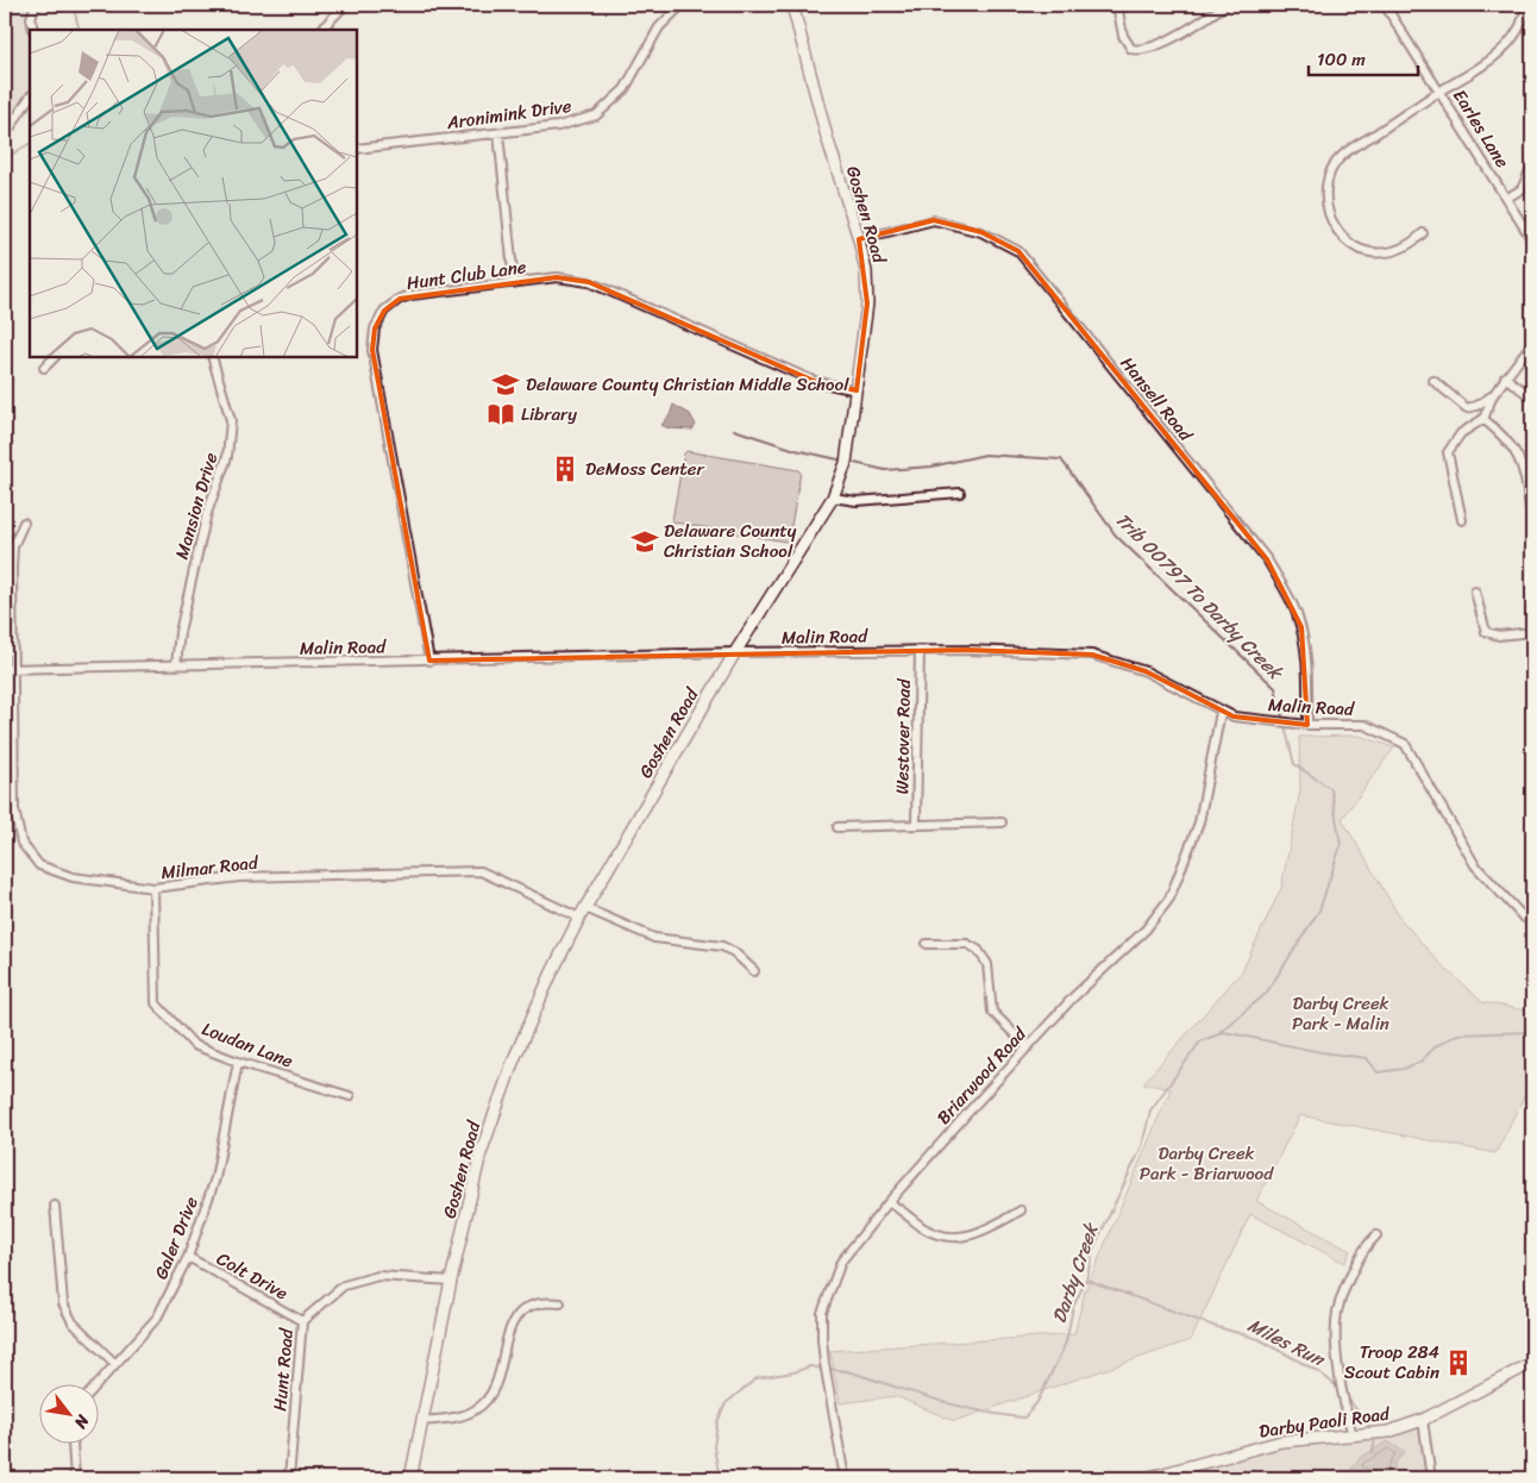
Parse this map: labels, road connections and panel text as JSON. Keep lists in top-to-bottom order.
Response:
{
  "streets": {
    "street": [
      "Aronimink Drive",
      "Earles Lane",
      "Goshen Road",
      "Hunt Club Lane",
      "Hansell Road",
      "Mansion Drive",
      "Malin Road",
      "Westover Road",
      "Milmar Road",
      "Loudan Lane",
      "Briarwood Road",
      "Galer Drive",
      "Colt Drive",
      "Hunt Road",
      "Darby Paoli Road"
    ]
  },
  "crossings": [
    ["Goshen Road", "Hunt Club Lane"],
    ["Goshen Road", "Hansell Road"],
    ["Goshen Road", "Malin Road"],
    ["Goshen Road", "Milmar Road"],
    ["Goshen Road", "Hunt Road"],
    ["Hunt Club Lane", "Malin Road"],
    ["Hansell Road", "Malin Road"],
    ["Mansion Drive", "Malin Road"],
    ["Malin Road", "Westover Road"],
    ["Malin Road", "Milmar Road"],
    ["Malin Road", "Briarwood Road"],
    ["Milmar Road", "Loudan Lane"],
    ["Loudan Lane", "Galer Drive"],
    ["Galer Drive", "Colt Drive"],
    ["Colt Drive", "Hunt Road"]
  ],
  "water": ["Trib 00797 To Darby Creek", "Darby Creek", "Miles Run"],
  "parks": ["Darby Creek Park - Malin", "Darby Creek Park - Briarwood"],
  "places": {
    "school or university": ["Delaware County Christian Middle School", "Delaware County Christian School"],
    "library": ["Library"],
    "building": ["DeMoss Center", "Troop 284 Scout Cabin"]
  },
  "scale_bar": "100 m",
  "north": "bottom right"
}
